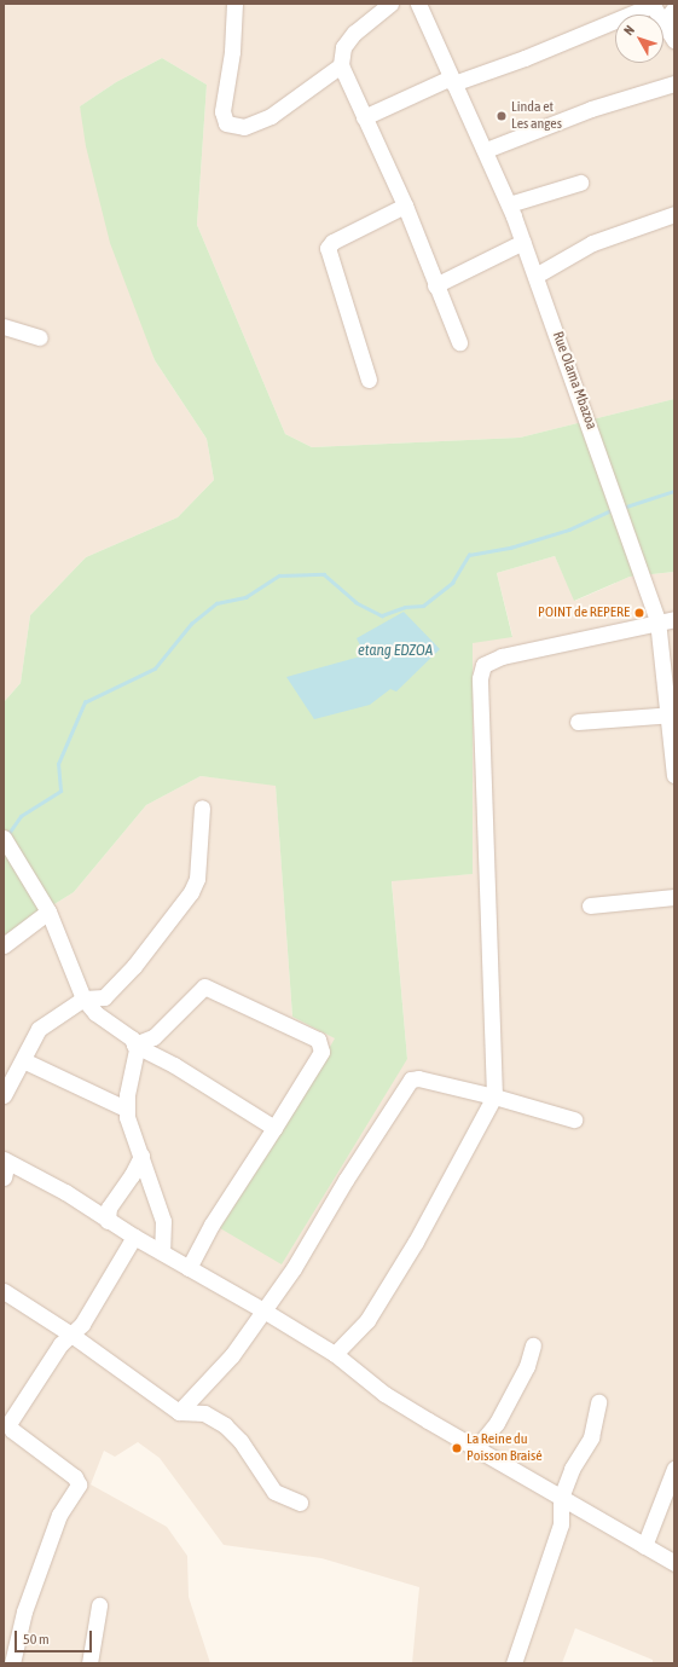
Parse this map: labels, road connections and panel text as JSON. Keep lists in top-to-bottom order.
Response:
{
  "streets": {
    "street": ["Rue Olama Mbazoa"]
  },
  "water": ["etang EDZOA"],
  "places": ["Linda et Les anges", "POINT de REPERE", "La Reine du Poisson Braisé"],
  "scale_bar": "50 m",
  "north": "top left"
}
